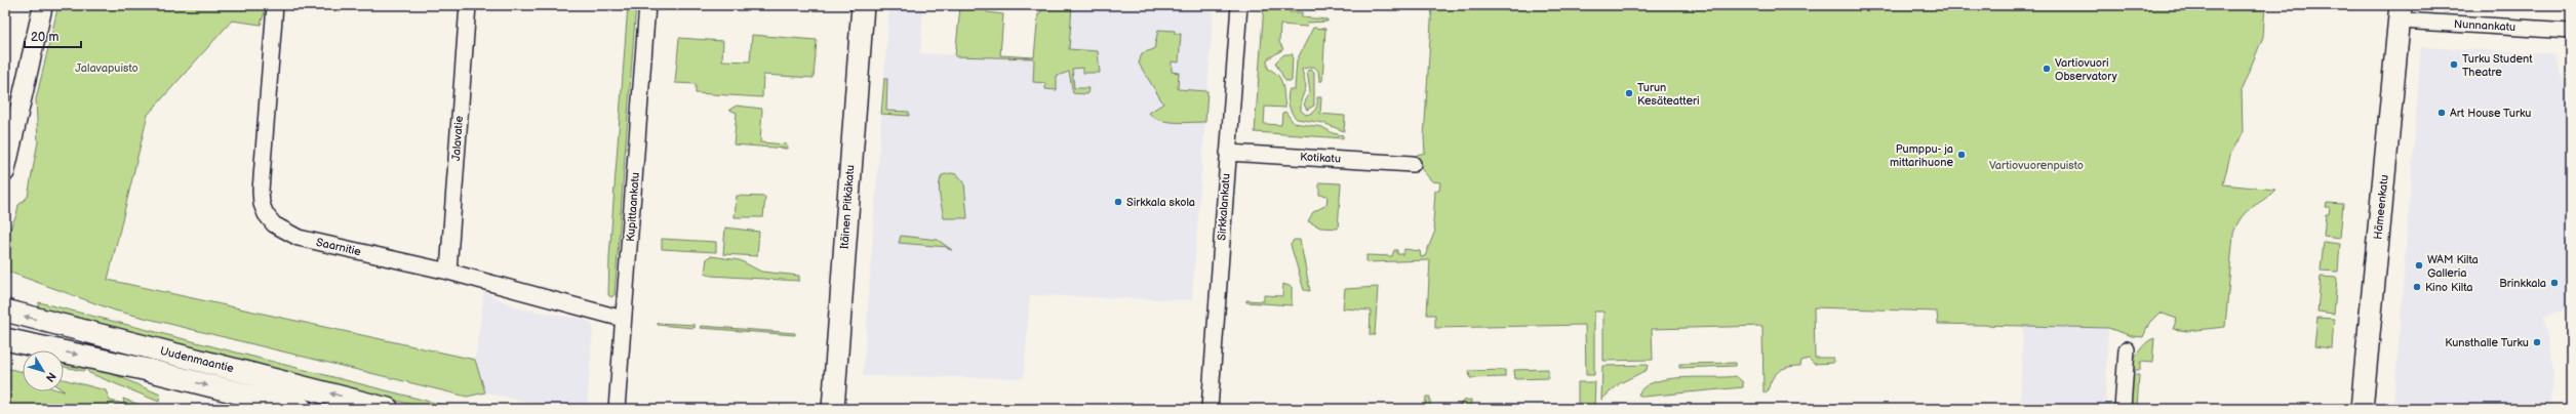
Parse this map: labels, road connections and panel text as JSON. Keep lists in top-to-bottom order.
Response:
{
  "streets": {
    "main road": ["Itäinen Pitkäkatu", "Hämeenkatu", "Uudenmaantie"],
    "street": [
      "Nunnankatu",
      "Jalavatie",
      "Kotikatu",
      "Kupittaankatu",
      "Sirkkalankatu",
      "Saarnitie"
    ]
  },
  "crossings": [
    ["Nunnankatu", "Hämeenkatu"],
    ["Jalavatie", "Saarnitie"],
    ["Kotikatu", "Sirkkalankatu"],
    ["Kupittaankatu", "Saarnitie"]
  ],
  "parks": ["Jalavapuisto", "Vartiovuorenpuisto"],
  "places": [
    "Turku Student Theatre",
    "Vartiovuori Observatory",
    "Turun Kesäteatteri",
    "Art House Turku",
    "Pumppu- ja mittarihuone",
    "Sirkkala skola",
    "WAM Kilta Galleria",
    "Brinkkala",
    "Kino Kilta",
    "Kunsthalle Turku"
  ],
  "scale_bar": "20 m",
  "north": "bottom right"
}
